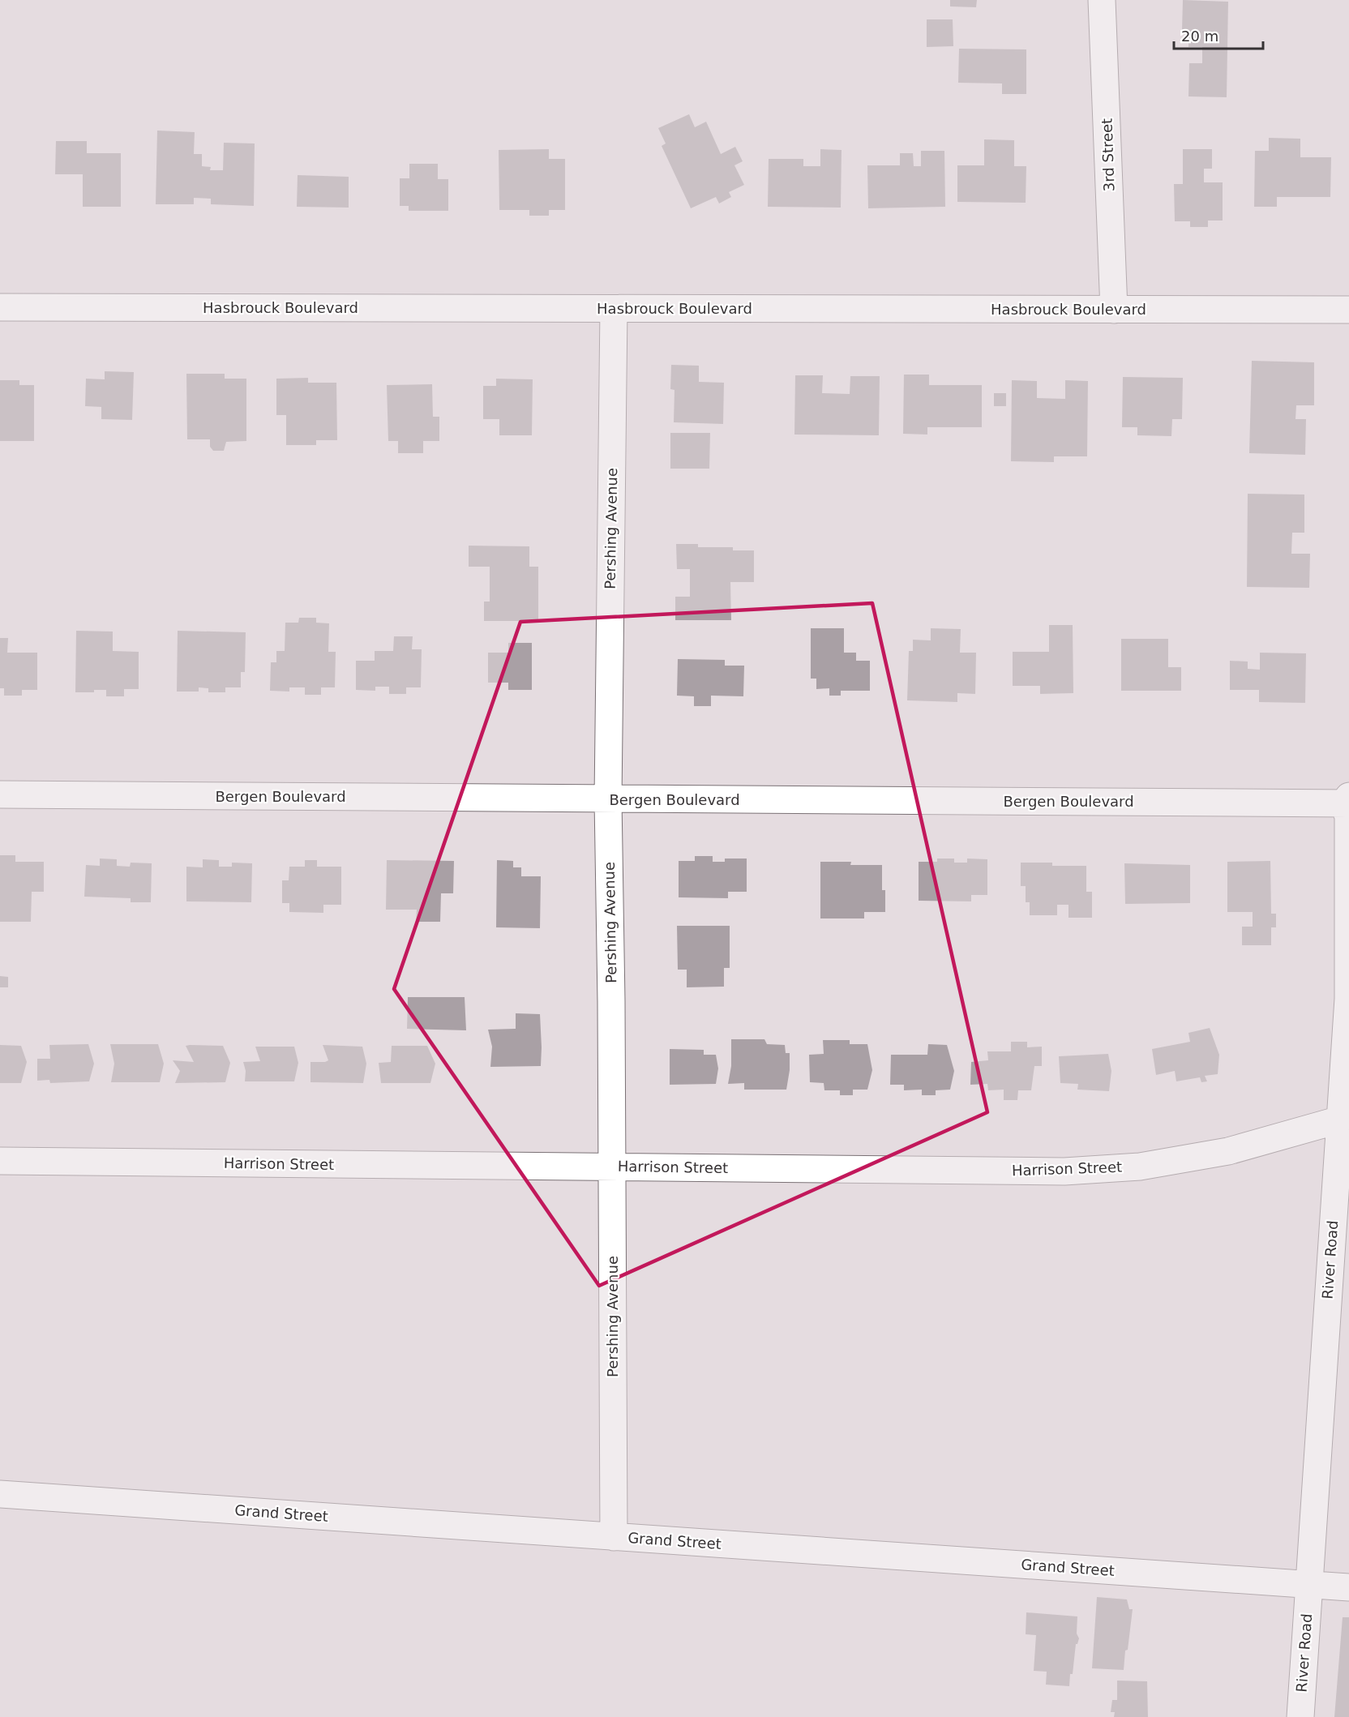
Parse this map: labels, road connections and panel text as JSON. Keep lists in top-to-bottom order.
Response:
{
  "streets": {
    "street": [
      "3rd Street",
      "Hasbrouck Boulevard",
      "Pershing Avenue",
      "Bergen Boulevard",
      "Harrison Street",
      "River Road",
      "Grand Street"
    ]
  },
  "crossings": [
    ["3rd Street", "Hasbrouck Boulevard"],
    ["Hasbrouck Boulevard", "Pershing Avenue"],
    ["Pershing Avenue", "Bergen Boulevard"],
    ["Pershing Avenue", "Harrison Street"],
    ["Pershing Avenue", "Grand Street"],
    ["Bergen Boulevard", "River Road"],
    ["Harrison Street", "River Road"],
    ["River Road", "Grand Street"]
  ],
  "scale_bar": "20 m"
}
